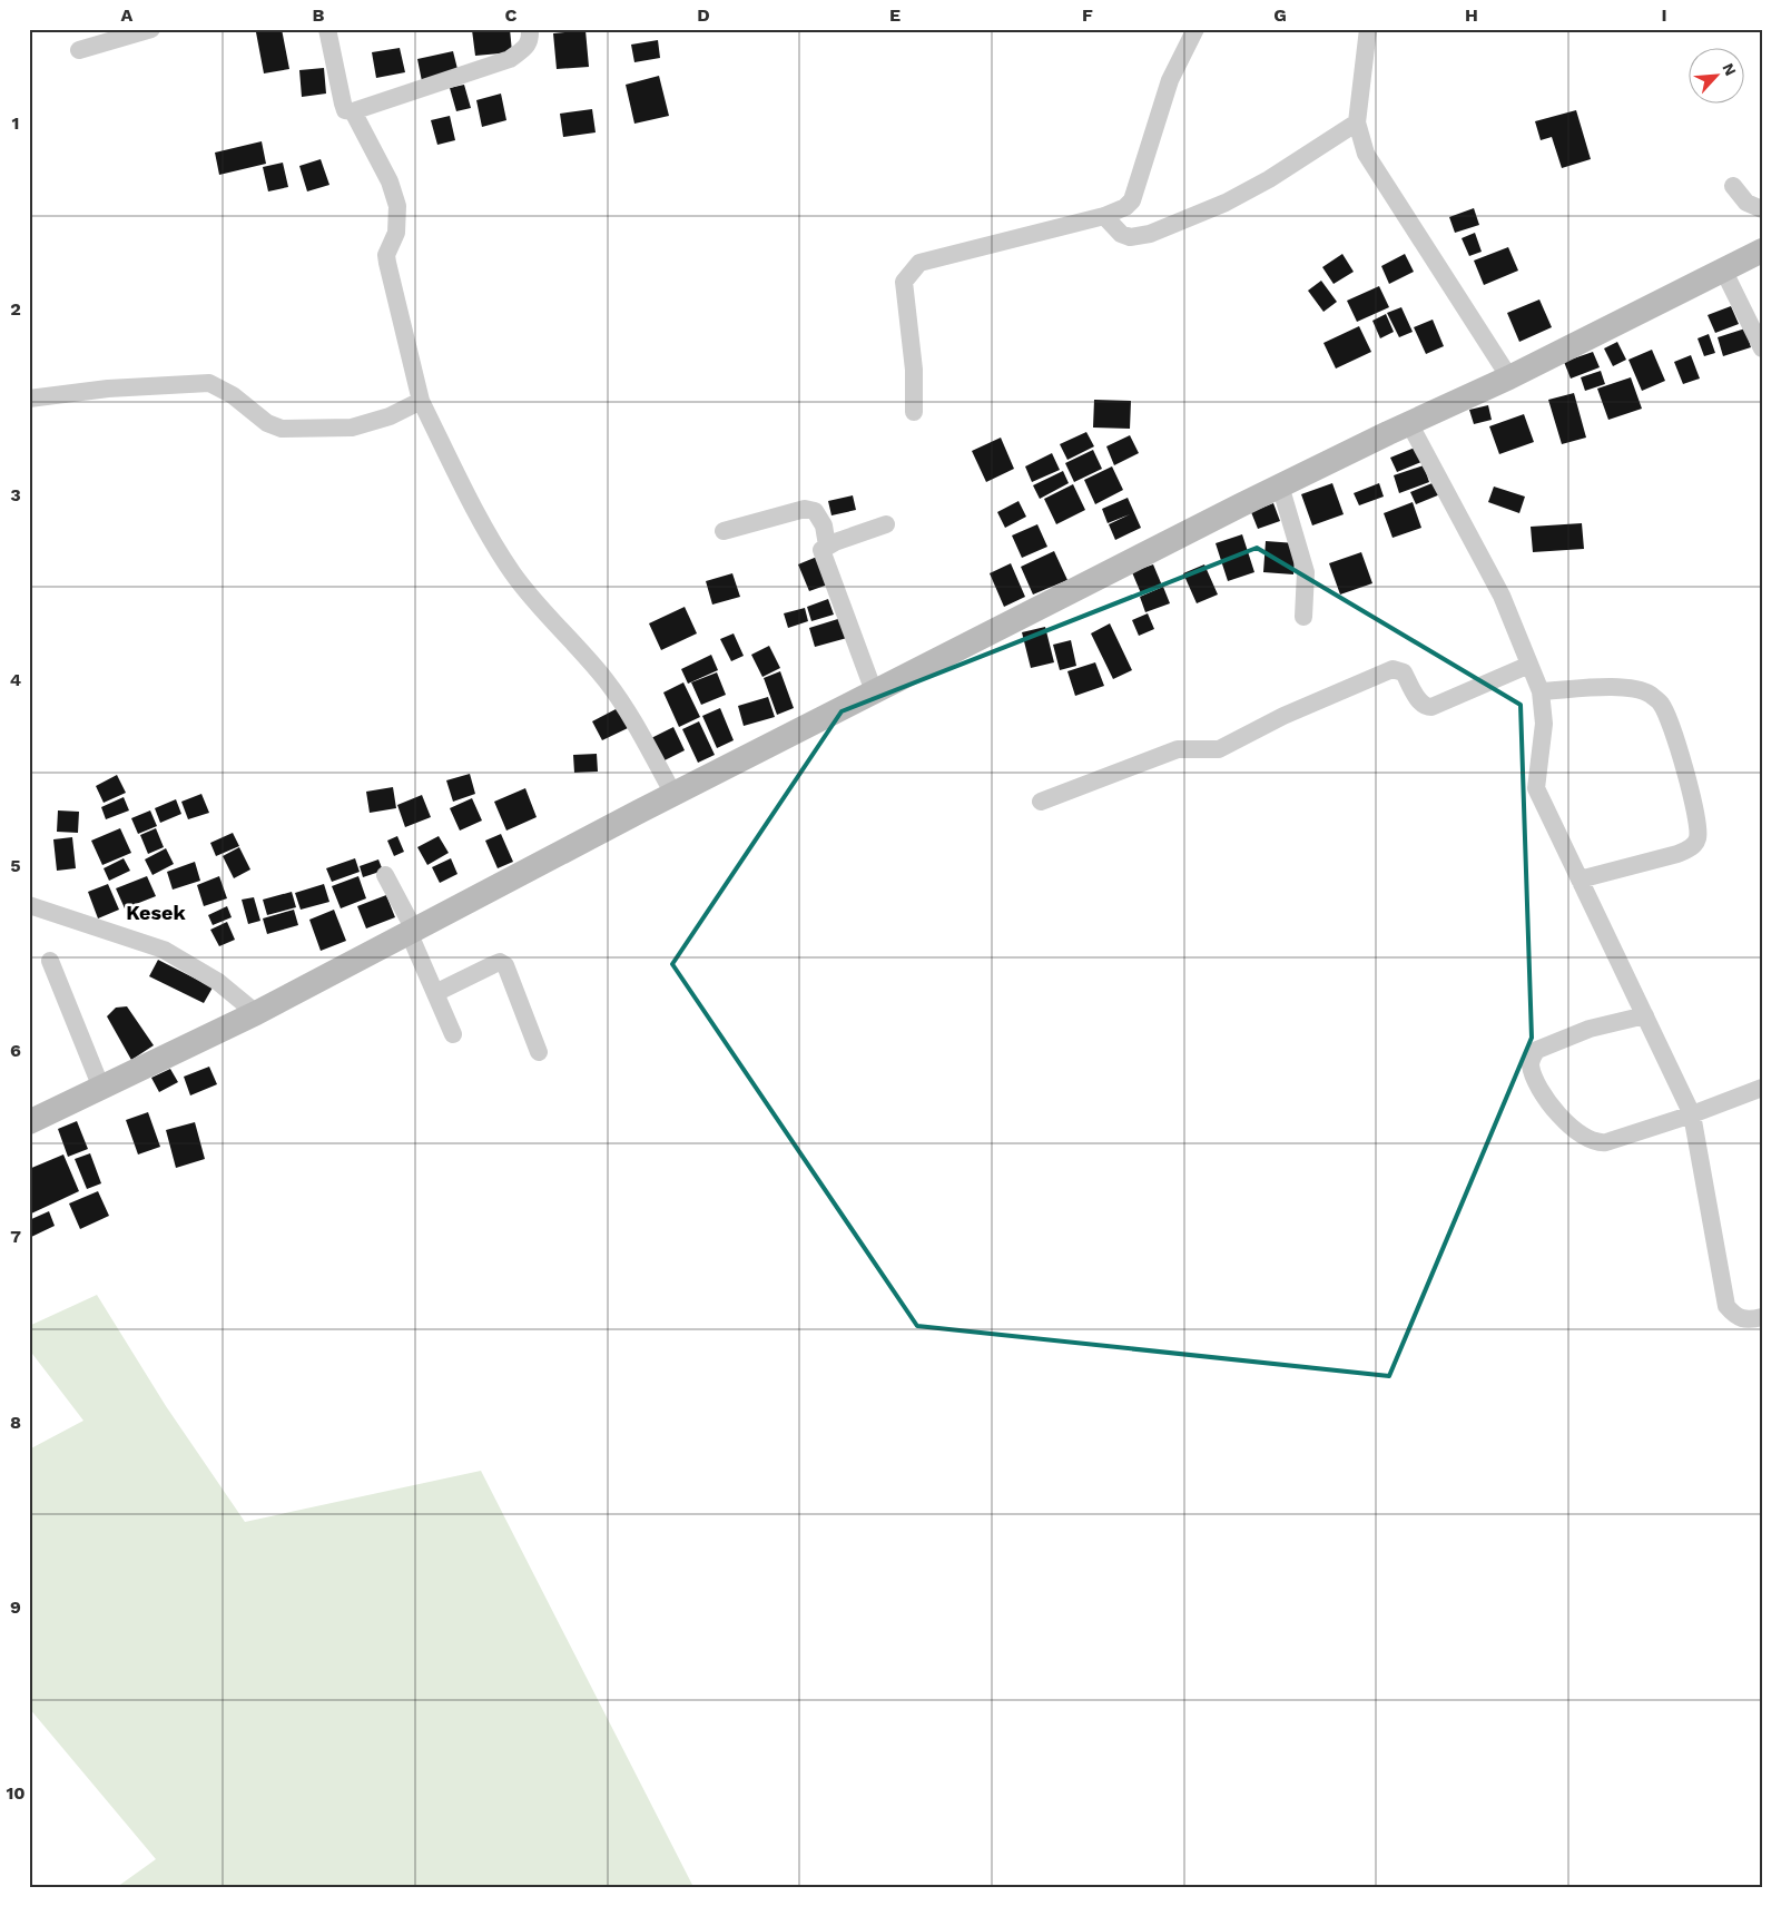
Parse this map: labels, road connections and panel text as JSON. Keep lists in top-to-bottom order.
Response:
{
  "districts": ["Kesek"],
  "north": "top right",
  "grid": {
    "columns": [
      "A",
      "B",
      "C",
      "D",
      "E",
      "F",
      "G",
      "H",
      "I"
    ],
    "rows": [
      "1",
      "2",
      "3",
      "4",
      "5",
      "6",
      "7",
      "8",
      "9",
      "10"
    ]
  }
}
